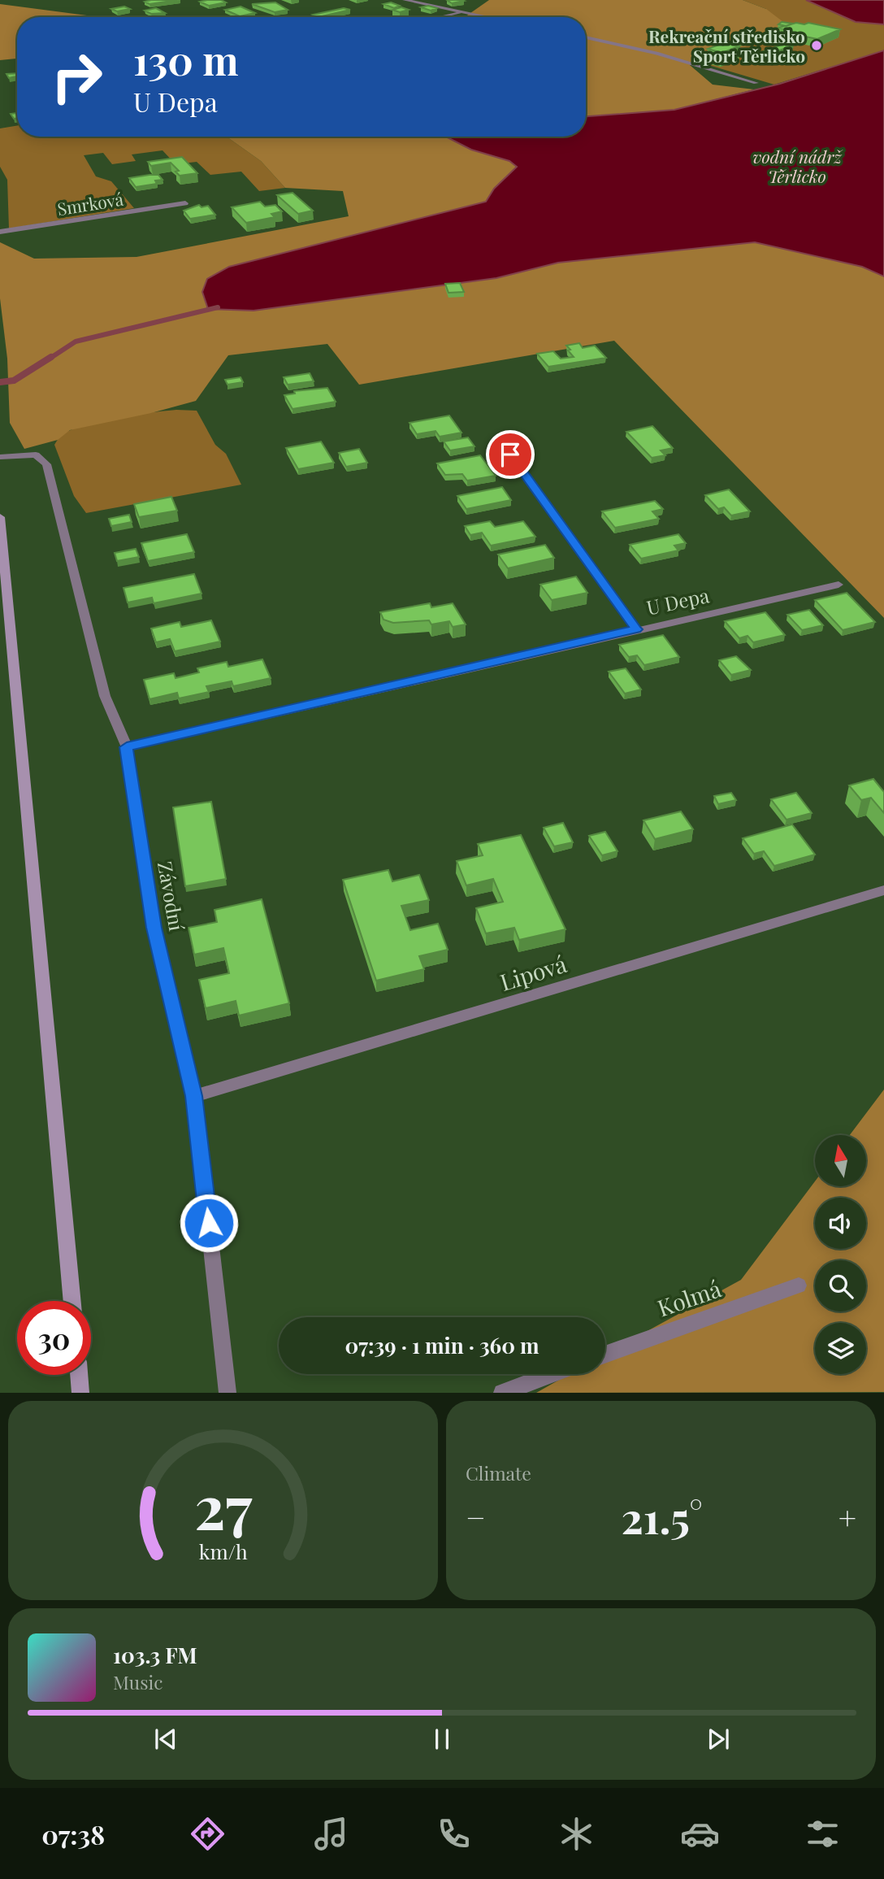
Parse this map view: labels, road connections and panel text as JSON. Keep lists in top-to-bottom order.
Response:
{
  "streets": {
    "street": [
      "Smrková",
      "U Depa",
      "Závodní",
      "Lipová",
      "Kolmá"
    ]
  },
  "crossings": [
    ["U Depa", "Závodní"],
    ["Závodní", "Lipová"]
  ],
  "water": ["vodní nádrž Těrlicko"],
  "places": ["Rekreační středisko Sport Těrlicko"],
  "north": "top",
  "page": {
    "turn": ["130 m", "U Depa"],
    "limit": "30",
    "trip": "07:39 · 1 min · 360 m",
    "tile": "Climate",
    "heat": ["−", "21.5°", "+"],
    "song": ["103.3 FM", "Music"],
    "tabs": "07:38",
    "gauge": ["27", "km/h"]
  }
}
